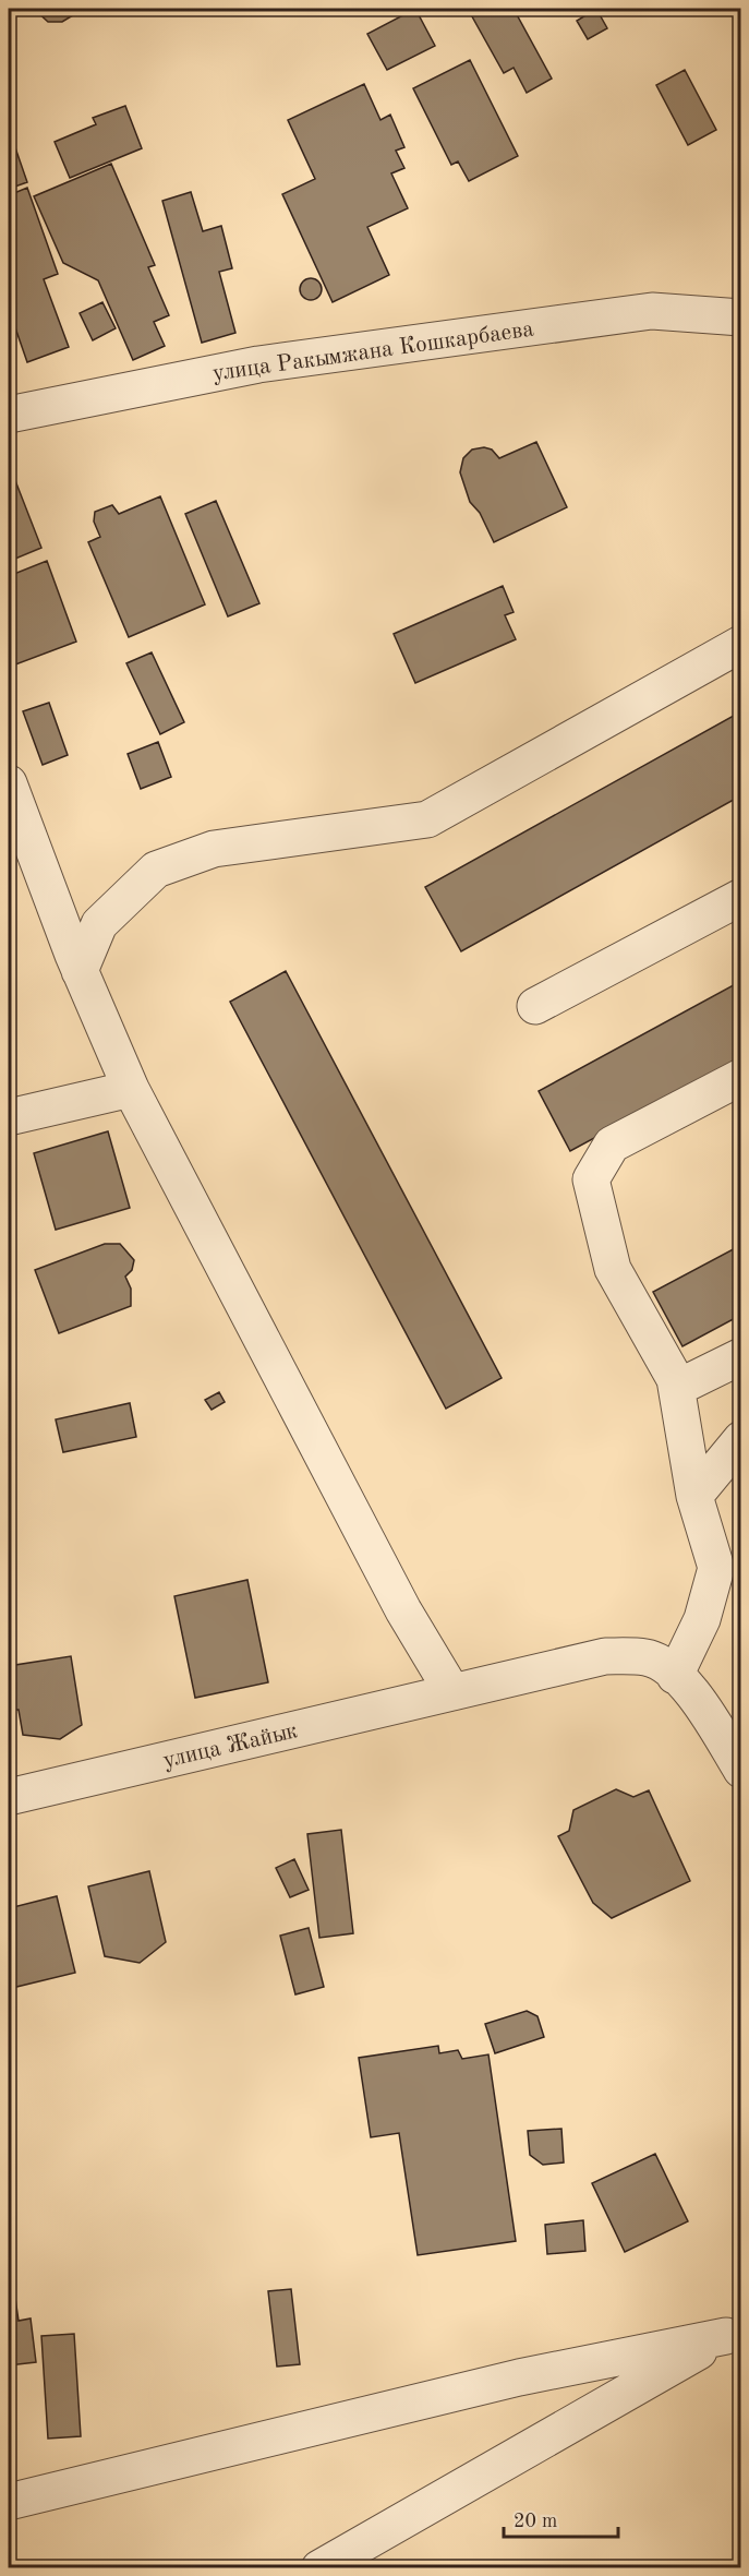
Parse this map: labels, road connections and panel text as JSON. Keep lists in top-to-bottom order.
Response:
{
  "streets": {
    "street": ["улица Ракымжана Кошкарбаева", "улица Жайык"]
  },
  "scale_bar": "20 m"
}
